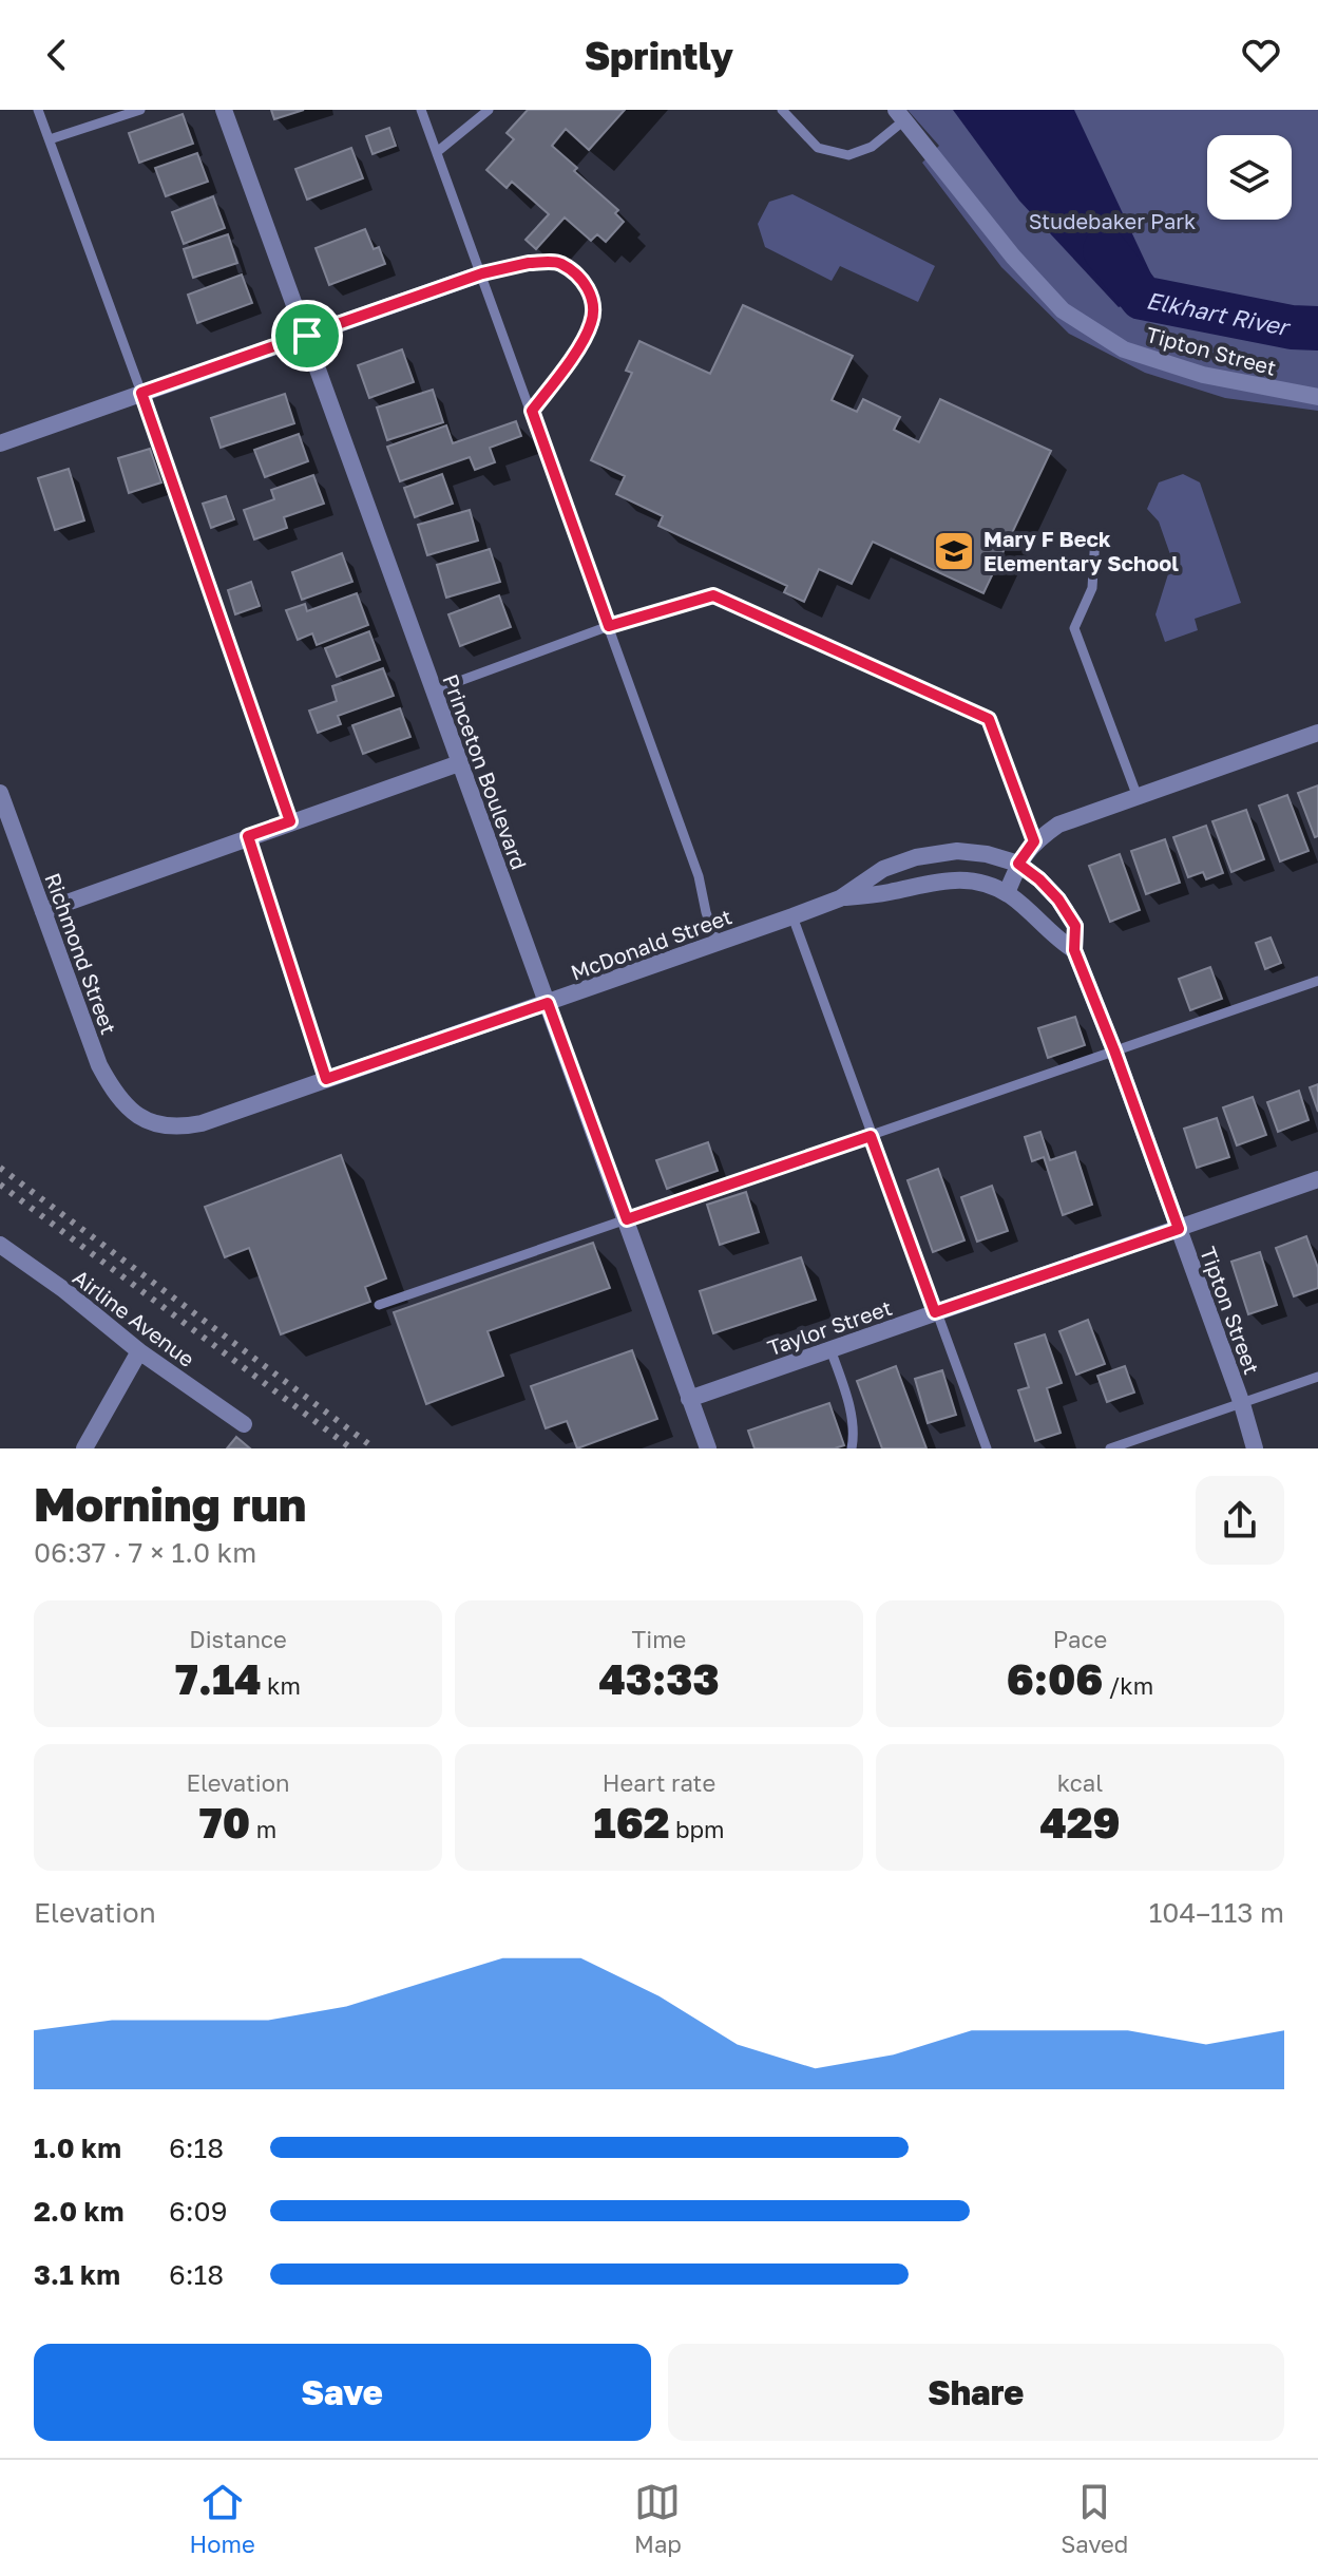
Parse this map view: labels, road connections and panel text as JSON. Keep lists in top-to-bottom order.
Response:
{
  "streets": {
    "street": [
      "Tipton Street",
      "Princeton Boulevard",
      "McDonald Street",
      "Richmond Street",
      "Airline Avenue",
      "Taylor Street"
    ]
  },
  "crossings": [
    ["Tipton Street", "McDonald Street"],
    ["Tipton Street", "Taylor Street"],
    ["Princeton Boulevard", "McDonald Street"],
    ["Princeton Boulevard", "Taylor Street"],
    ["McDonald Street", "Richmond Street"]
  ],
  "water": ["Elkhart River"],
  "parks": ["Studebaker Park"],
  "places": {
    "school or university": ["Mary F Beck Elementary School"]
  },
  "page": {
    "header": "Sprintly",
    "heading": ["Morning run", "06:37 · 7 × 1.0 km"],
    "stats": [
      ["Distance", "7.14 km"],
      ["Time", "43:33"],
      ["Pace", "6:06 /km"],
      ["Elevation", "70 m"],
      ["Heart rate", "162 bpm"],
      ["kcal", "429"]
    ],
    "chart": ["Elevation", "104–113 m"],
    "list": [
      {
        "name": "1.0 km",
        "note": "6:18"
      },
      {
        "name": "2.0 km",
        "note": "6:09"
      },
      {
        "name": "3.1 km",
        "note": "6:18"
      }
    ],
    "buttons": ["Save", "Share"],
    "tabs": ["Home", "Map", "Saved"]
  }
}
